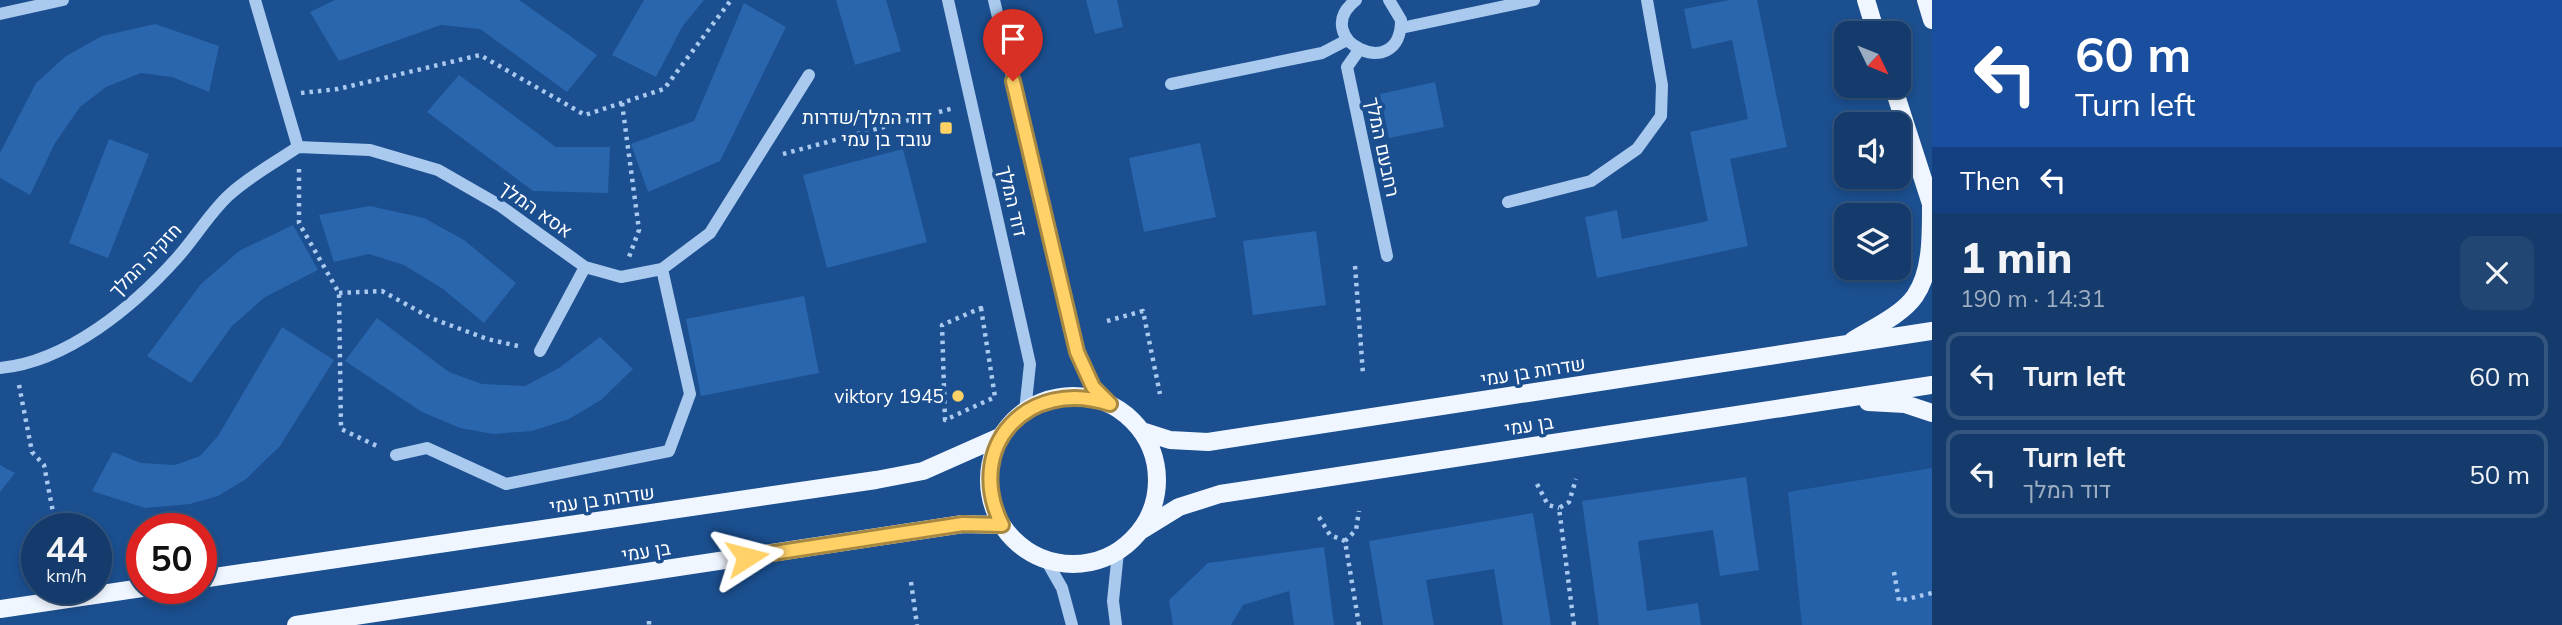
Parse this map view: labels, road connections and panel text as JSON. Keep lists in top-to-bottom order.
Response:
{
  "streets": {
    "main road": ["שדרות בן עמי", "בן עמי"],
    "street": [
      "רחבעם המלך",
      "דוד המלך",
      "אסא המלך",
      "חזקיה המלך"
    ]
  },
  "crossings": [
    ["דוד המלך", "שדרות בן עמי"],
    ["דוד המלך", "בן עמי"],
    ["אסא המלך", "חזקיה המלך"],
    ["שדרות בן עמי", "בן עמי"]
  ],
  "places": {
    "transit": ["דוד המלך/שדרות עובד בן עמי"],
    "other": ["viktory 1945"]
  },
  "north": "bottom right",
  "page": {
    "turn": ["60 m", "Turn left"],
    "then": "Then",
    "heading": ["1 min", "190 m · 14:31"],
    "list": [
      {
        "name": "Turn left",
        "value": "60 m"
      },
      {
        "name": "Turn left",
        "note": "דוד המלך",
        "value": "50 m"
      }
    ],
    "speed": "44 km/h",
    "limit": "50"
  }
}
